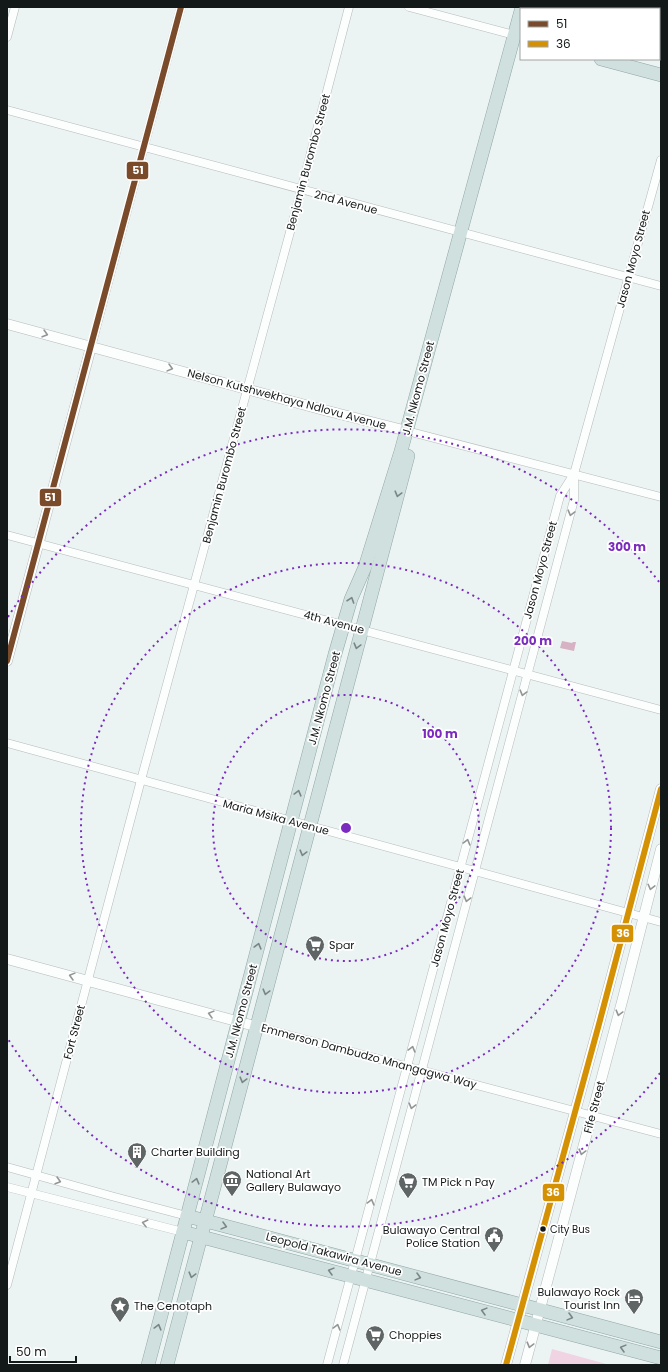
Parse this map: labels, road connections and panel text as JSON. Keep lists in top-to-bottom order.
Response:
{
  "streets": {
    "highway": ["J.M. Nkomo Street", "Leopold Takawira Avenue"],
    "street": [
      "Benjamin Burombo Street",
      "2nd Avenue",
      "Jason Moyo Street",
      "Nelson Kutshwekhaya Ndlovu Avenue",
      "4th Avenue",
      "Maria Msika Avenue",
      "Fort Street",
      "Emmerson Dambudzo Mnangagwa Way",
      "Fife Street"
    ]
  },
  "crossings": [
    ["Benjamin Burombo Street", "2nd Avenue"],
    ["Benjamin Burombo Street", "Nelson Kutshwekhaya Ndlovu Avenue"],
    ["Benjamin Burombo Street", "4th Avenue"],
    ["Benjamin Burombo Street", "Maria Msika Avenue"],
    ["Benjamin Burombo Street", "Fort Street"],
    ["2nd Avenue", "Jason Moyo Street"],
    ["2nd Avenue", "J.M. Nkomo Street"],
    ["Jason Moyo Street", "Nelson Kutshwekhaya Ndlovu Avenue"],
    ["Jason Moyo Street", "4th Avenue"],
    ["Jason Moyo Street", "Maria Msika Avenue"],
    ["Jason Moyo Street", "Emmerson Dambudzo Mnangagwa Way"],
    ["Jason Moyo Street", "Leopold Takawira Avenue"],
    ["J.M. Nkomo Street", "Nelson Kutshwekhaya Ndlovu Avenue"],
    ["J.M. Nkomo Street", "4th Avenue"],
    ["J.M. Nkomo Street", "Maria Msika Avenue"],
    ["J.M. Nkomo Street", "Emmerson Dambudzo Mnangagwa Way"],
    ["J.M. Nkomo Street", "Leopold Takawira Avenue"],
    ["Maria Msika Avenue", "Fort Street"],
    ["Maria Msika Avenue", "Fife Street"],
    ["Fort Street", "Emmerson Dambudzo Mnangagwa Way"],
    ["Fort Street", "Leopold Takawira Avenue"],
    ["Emmerson Dambudzo Mnangagwa Way", "Fife Street"],
    ["Fife Street", "Leopold Takawira Avenue"]
  ],
  "one_way": ["Nelson Kutshwekhaya Ndlovu Avenue", "Emmerson Dambudzo Mnangagwa Way"],
  "places": {
    "supermarket": ["Spar", "TM Pick n Pay", "Choppies"],
    "building": ["Charter Building"],
    "museum": ["National Art Gallery Bulawayo"],
    "other": ["City Bus"],
    "public building": ["Bulawayo Central Police Station"],
    "hotel": ["Bulawayo Rock Tourist Inn"],
    "place": ["The Cenotaph"]
  },
  "lines": ["transit line 51", "transit line 36"],
  "legend": ["51", "36"],
  "scale_bar": "50 m",
  "rings": ["300 m", "200 m", "100 m"]
}
